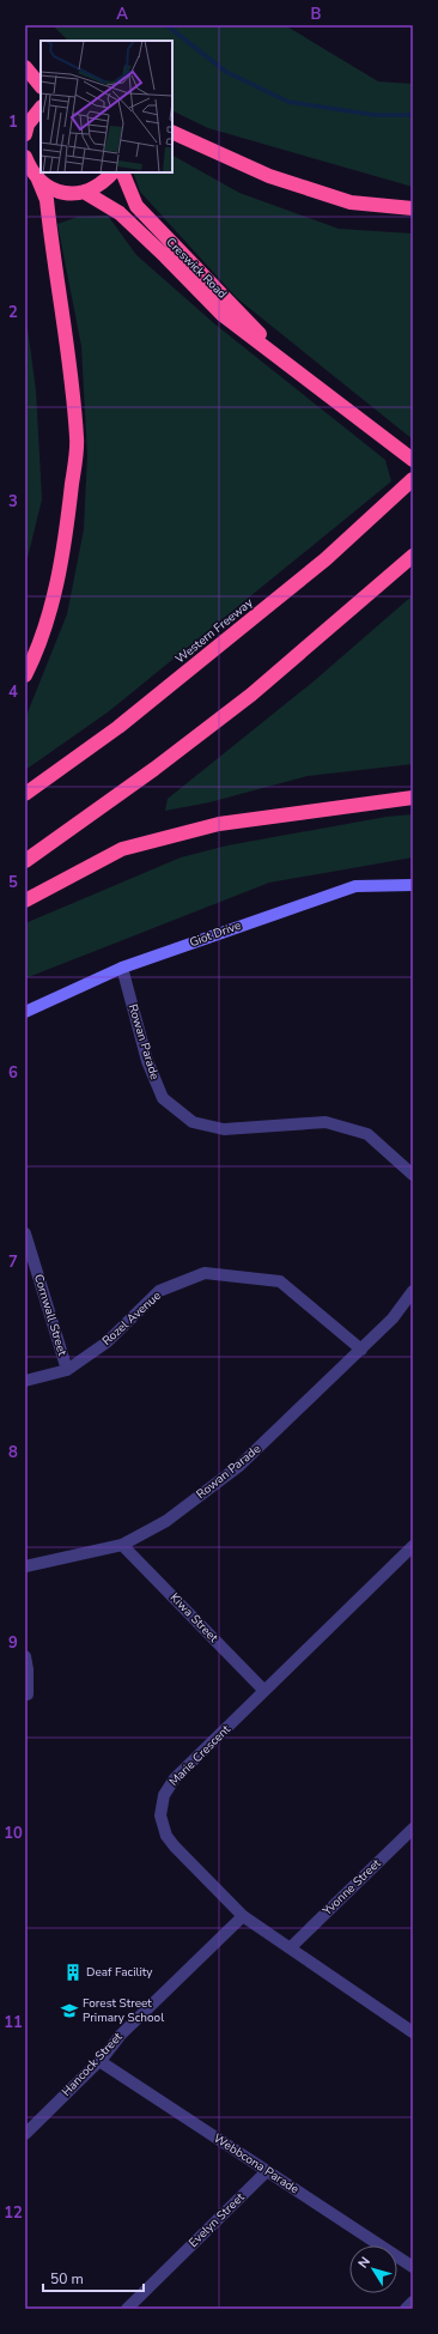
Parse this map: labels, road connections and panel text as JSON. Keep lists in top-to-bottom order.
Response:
{
  "streets": {
    "highway": ["Creswick Road", "Western Freeway"],
    "street": [
      "Giot Drive",
      "Rowan Parade",
      "Cornwall Street",
      "Rozel Avenue",
      "Kiwa Street",
      "Marie Crescent",
      "Yvonne Street",
      "Hancock Street",
      "Webbcona Parade",
      "Evelyn Street"
    ]
  },
  "crossings": [
    ["Giot Drive", "Rowan Parade"],
    ["Rowan Parade", "Rozel Avenue"],
    ["Rowan Parade", "Kiwa Street"],
    ["Cornwall Street", "Rozel Avenue"],
    ["Kiwa Street", "Marie Crescent"],
    ["Marie Crescent", "Yvonne Street"],
    ["Marie Crescent", "Hancock Street"],
    ["Hancock Street", "Webbcona Parade"],
    ["Webbcona Parade", "Evelyn Street"]
  ],
  "places": {
    "building": ["Deaf Facility"],
    "school or university": ["Forest Street Primary School"]
  },
  "scale_bar": "50 m",
  "north": "top left",
  "grid": {
    "columns": ["A", "B"],
    "rows": [
      "1",
      "2",
      "3",
      "4",
      "5",
      "6",
      "7",
      "8",
      "9",
      "10",
      "11",
      "12"
    ]
  }
}
